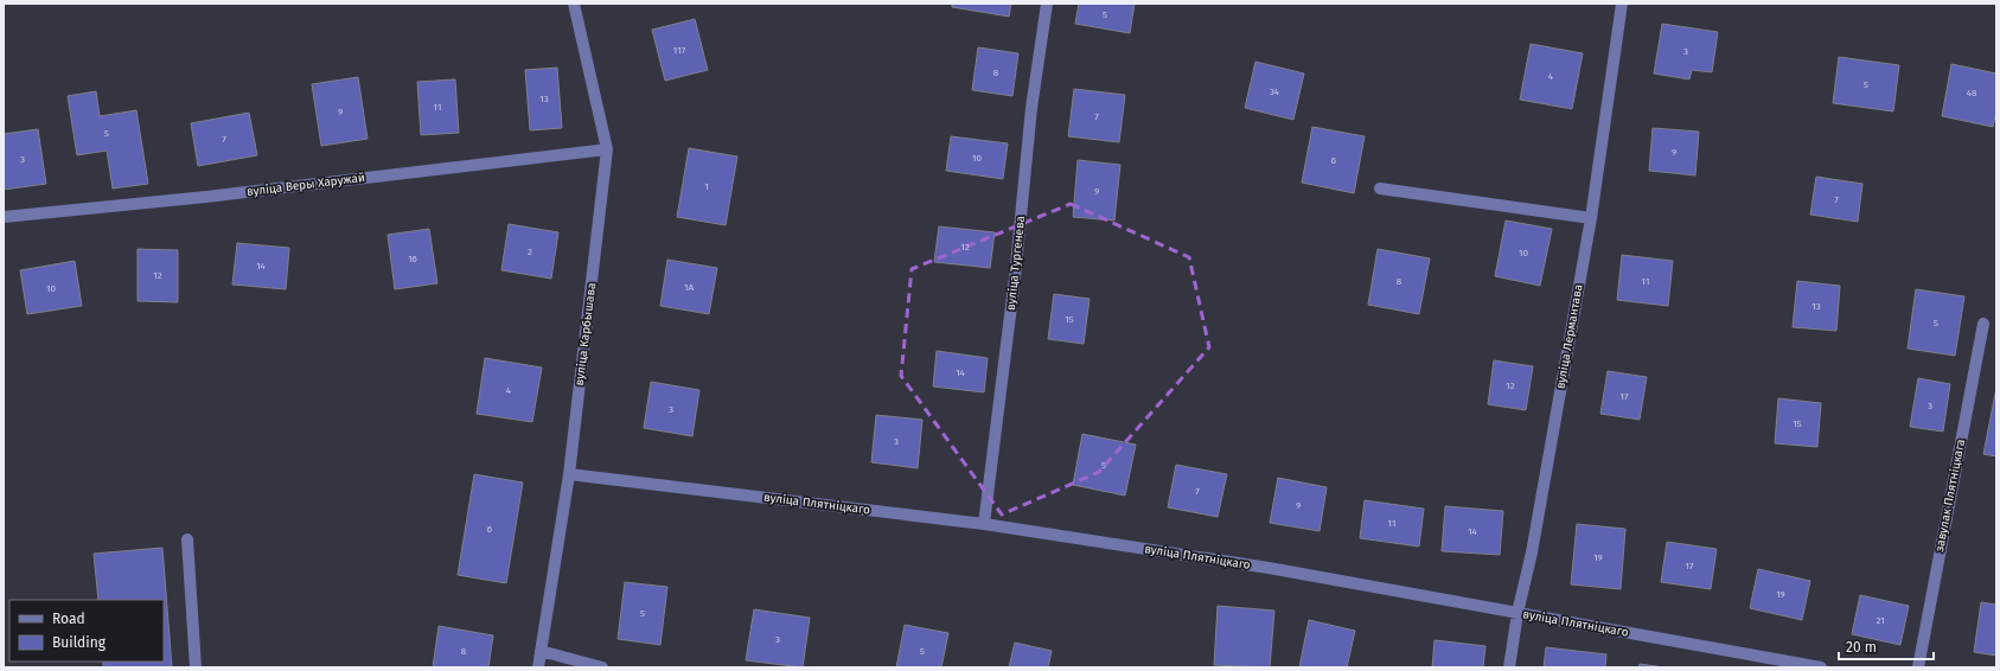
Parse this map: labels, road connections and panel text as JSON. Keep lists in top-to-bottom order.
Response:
{
  "streets": {
    "street": [
      "вуліца Веры Харужай",
      "вуліца Тургенева",
      "вуліца Карбышава",
      "вуліца Лермантава",
      "завулак Плятніцкага",
      "вуліца Плятніцкаго"
    ]
  },
  "crossings": [
    ["вуліца Веры Харужай", "вуліца Карбышава"],
    ["вуліца Тургенева", "вуліца Плятніцкаго"],
    ["вуліца Карбышава", "вуліца Плятніцкаго"],
    ["вуліца Лермантава", "вуліца Плятніцкаго"]
  ],
  "house_numbers": [
    "5",
    "117",
    "3",
    "8",
    "4",
    "5",
    "34",
    "48",
    "13",
    "11",
    "9",
    "7",
    "5",
    "7",
    "9",
    "10",
    "3",
    "6",
    "1",
    "9",
    "7",
    "12",
    "2",
    "10",
    "16",
    "14",
    "12",
    "8",
    "11",
    "1А",
    "10",
    "13",
    "15",
    "5",
    "14",
    "12",
    "4",
    "17",
    "3",
    "3",
    "15",
    "3",
    "5",
    "7",
    "9",
    "11",
    "6",
    "14",
    "19",
    "17",
    "19",
    "5",
    "21",
    "3",
    "8",
    "5"
  ],
  "legend": ["Road", "Building"],
  "scale_bar": "20 m"
}
